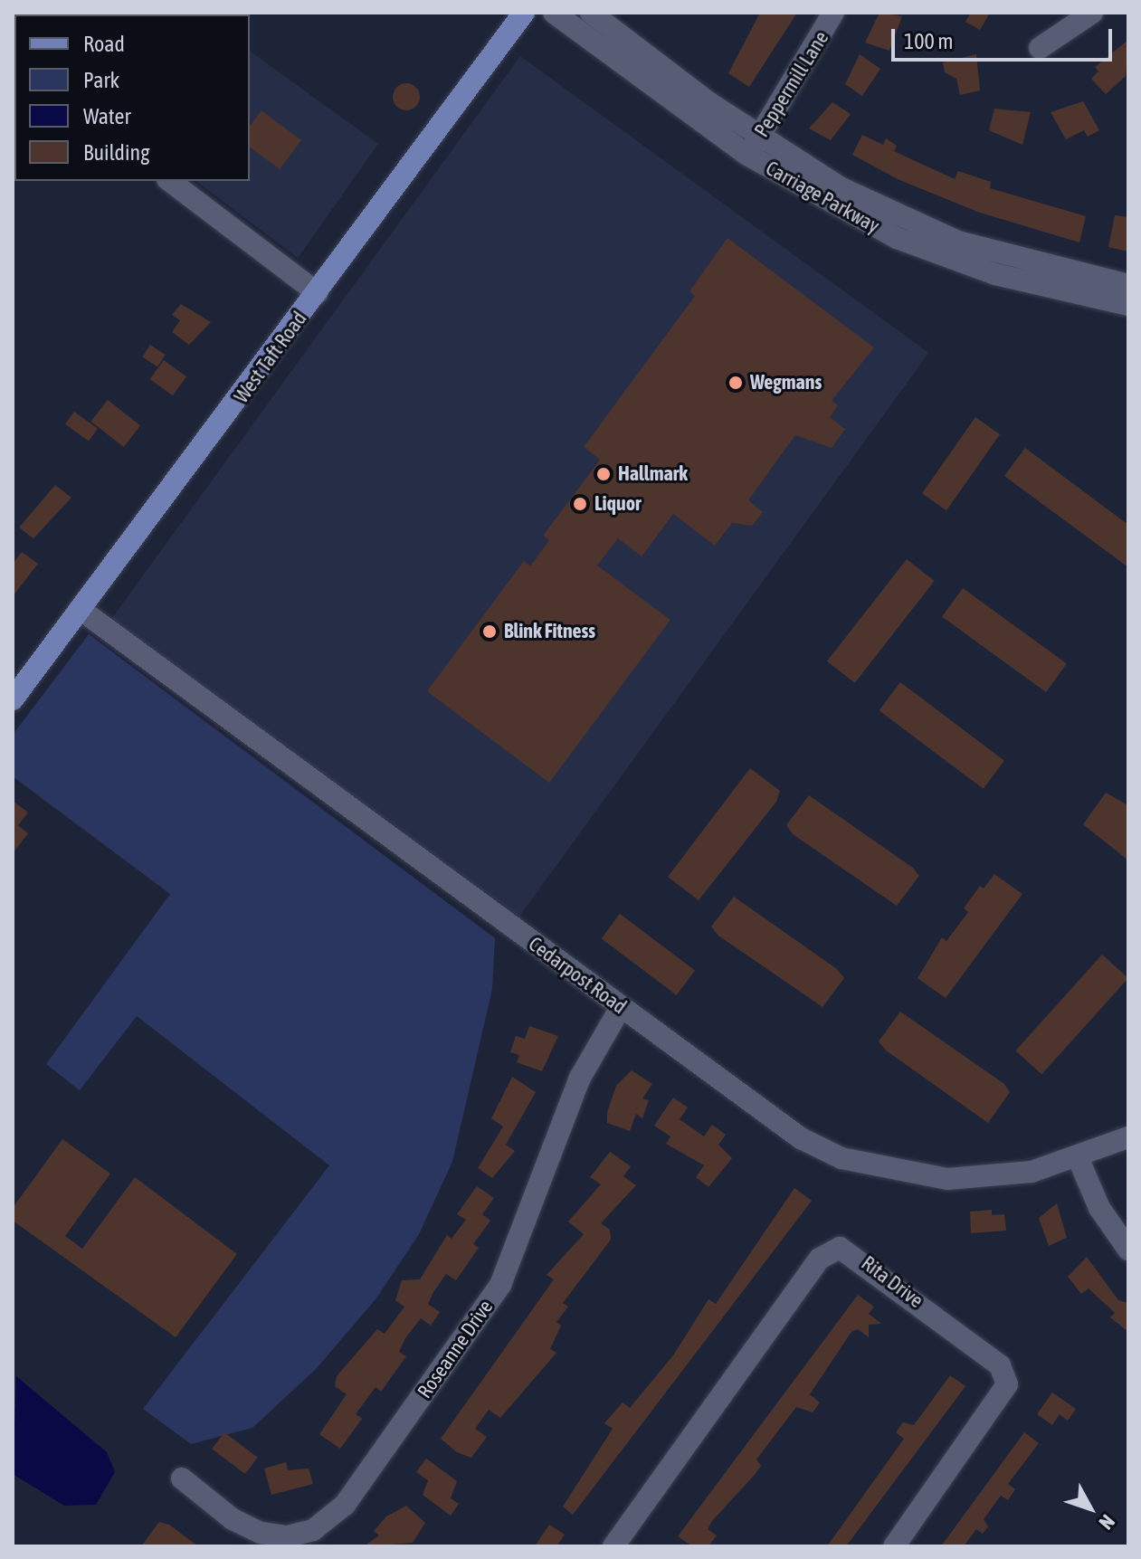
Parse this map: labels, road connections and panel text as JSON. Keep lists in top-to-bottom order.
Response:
{
  "streets": {
    "main road": ["West Taft Road"],
    "street": [
      "Peppermill Lane",
      "Carriage Parkway",
      "Cedarpost Road",
      "Rita Drive",
      "Roseanne Drive"
    ]
  },
  "crossings": [
    ["Peppermill Lane", "Carriage Parkway"],
    ["West Taft Road", "Cedarpost Road"],
    ["Cedarpost Road", "Roseanne Drive"]
  ],
  "places": [
    "Wegmans",
    "Hallmark",
    "Liquor",
    "Blink Fitness"
  ],
  "legend": [
    "Road",
    "Park",
    "Water",
    "Building"
  ],
  "scale_bar": "100 m",
  "north": "bottom right"
}
